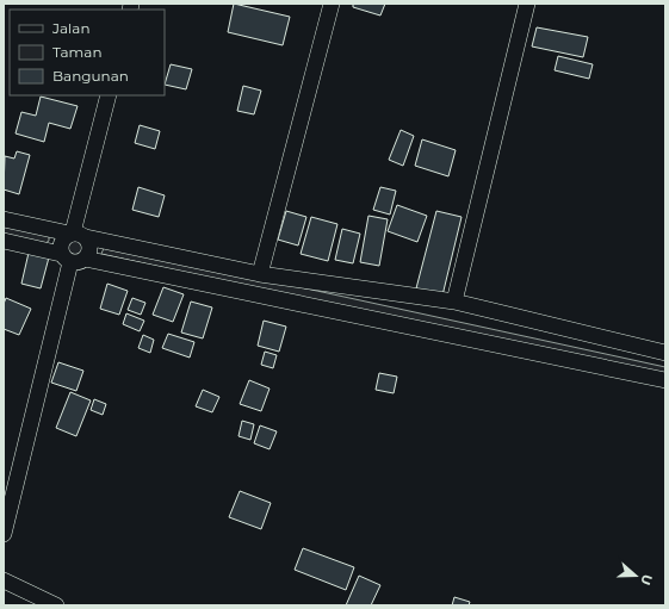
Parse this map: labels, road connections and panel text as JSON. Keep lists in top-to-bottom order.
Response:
{
  "legend": ["Jalan", "Taman", "Bangunan"],
  "north": "right"
}
